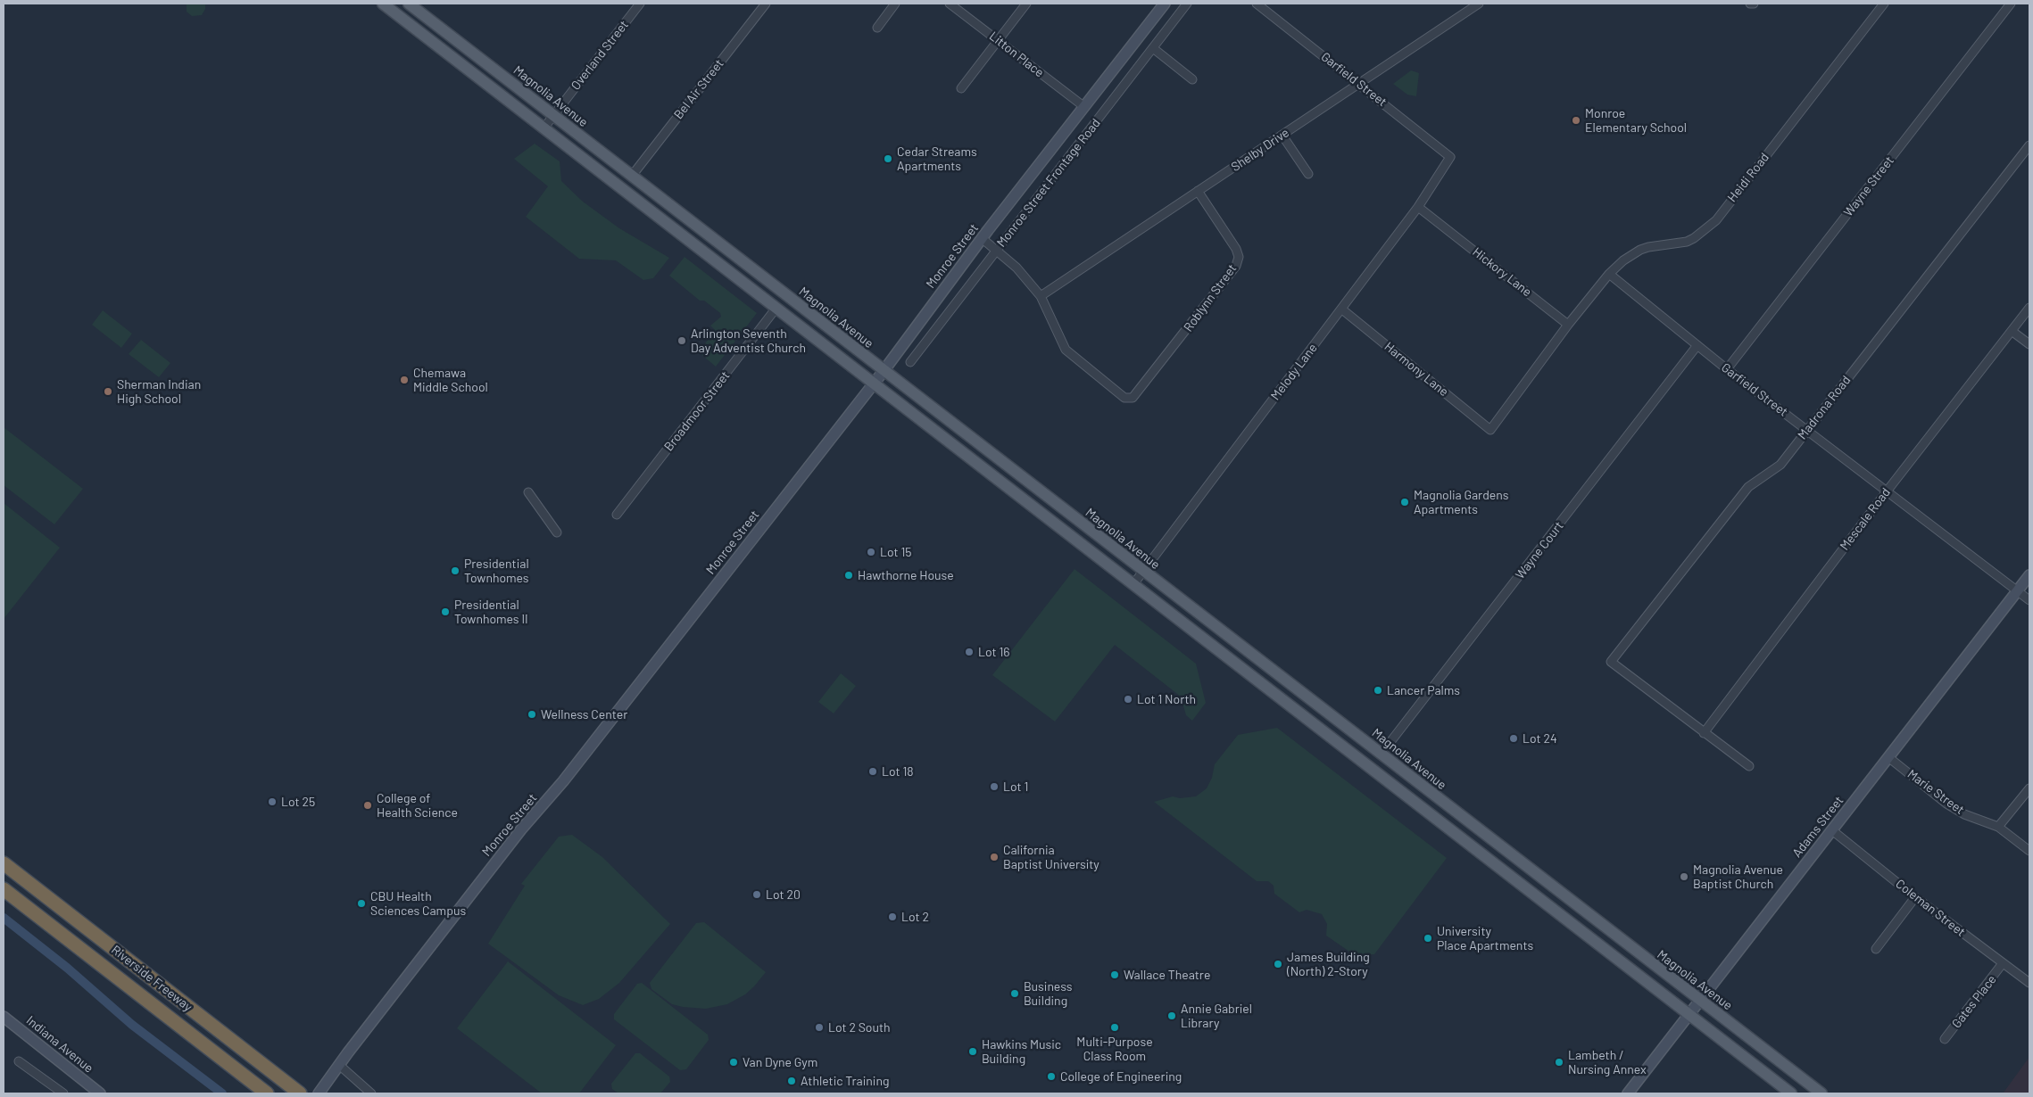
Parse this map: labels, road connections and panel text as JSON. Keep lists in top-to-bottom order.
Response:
{
  "streets": {
    "highway": ["Riverside Freeway"],
    "main road": [
      "Magnolia Avenue",
      "Monroe Street",
      "Adams Street",
      "Indiana Avenue"
    ],
    "street": [
      "Litton Place",
      "Overland Street",
      "Garfield Street",
      "Bel Air Street",
      "Shelby Drive",
      "Heidi Road",
      "Monroe Street Frontage Road",
      "Wayne Street",
      "Hickory Lane",
      "Roblynn Street",
      "Harmony Lane",
      "Melody Lane",
      "Madrona Road",
      "Broadmoor Street",
      "Mescale Road",
      "Wayne Court",
      "Marie Street",
      "Coleman Street",
      "Gates Place"
    ]
  },
  "crossings": [
    ["Litton Place", "Monroe Street"],
    ["Overland Street", "Magnolia Avenue"],
    ["Garfield Street", "Shelby Drive"],
    ["Garfield Street", "Heidi Road"],
    ["Garfield Street", "Wayne Street"],
    ["Garfield Street", "Melody Lane"],
    ["Garfield Street", "Madrona Road"],
    ["Garfield Street", "Mescale Road"],
    ["Garfield Street", "Wayne Court"],
    ["Garfield Street", "Adams Street"],
    ["Bel Air Street", "Magnolia Avenue"],
    ["Magnolia Avenue", "Monroe Street"],
    ["Magnolia Avenue", "Melody Lane"],
    ["Magnolia Avenue", "Wayne Court"],
    ["Magnolia Avenue", "Adams Street"],
    ["Shelby Drive", "Roblynn Street"],
    ["Heidi Road", "Hickory Lane"],
    ["Heidi Road", "Harmony Lane"],
    ["Hickory Lane", "Harmony Lane"],
    ["Hickory Lane", "Melody Lane"],
    ["Harmony Lane", "Melody Lane"],
    ["Madrona Road", "Mescale Road"],
    ["Marie Street", "Adams Street"],
    ["Adams Street", "Coleman Street"],
    ["Coleman Street", "Gates Place"]
  ],
  "places": [
    "Monroe Elementary School",
    "Cedar Streams Apartments",
    "Arlington Seventh Day Adventist Church",
    "Chemawa Middle School",
    "Sherman Indian High School",
    "Magnolia Gardens Apartments",
    "Lot 15",
    "Presidential Townhomes",
    "Hawthorne House",
    "Presidential Townhomes II",
    "Lot 16",
    "Lancer Palms",
    "Lot 1 North",
    "Wellness Center",
    "Lot 24",
    "Lot 18",
    "Lot 1",
    "Lot 25",
    "College of Health Science",
    "California Baptist University",
    "Magnolia Avenue Baptist Church",
    "Lot 20",
    "CBU Health Sciences Campus",
    "Lot 2",
    "University Place Apartments",
    "James Building (North) 2-Story",
    "Wallace Theatre",
    "Business Building",
    "Annie Gabriel Library",
    "Lot 2 South",
    "Multi-Purpose Class Room",
    "Hawkins Music Building",
    "Van Dyne Gym",
    "Lambeth / Nursing Annex",
    "College of Engineering",
    "Athletic Training"
  ]
}
